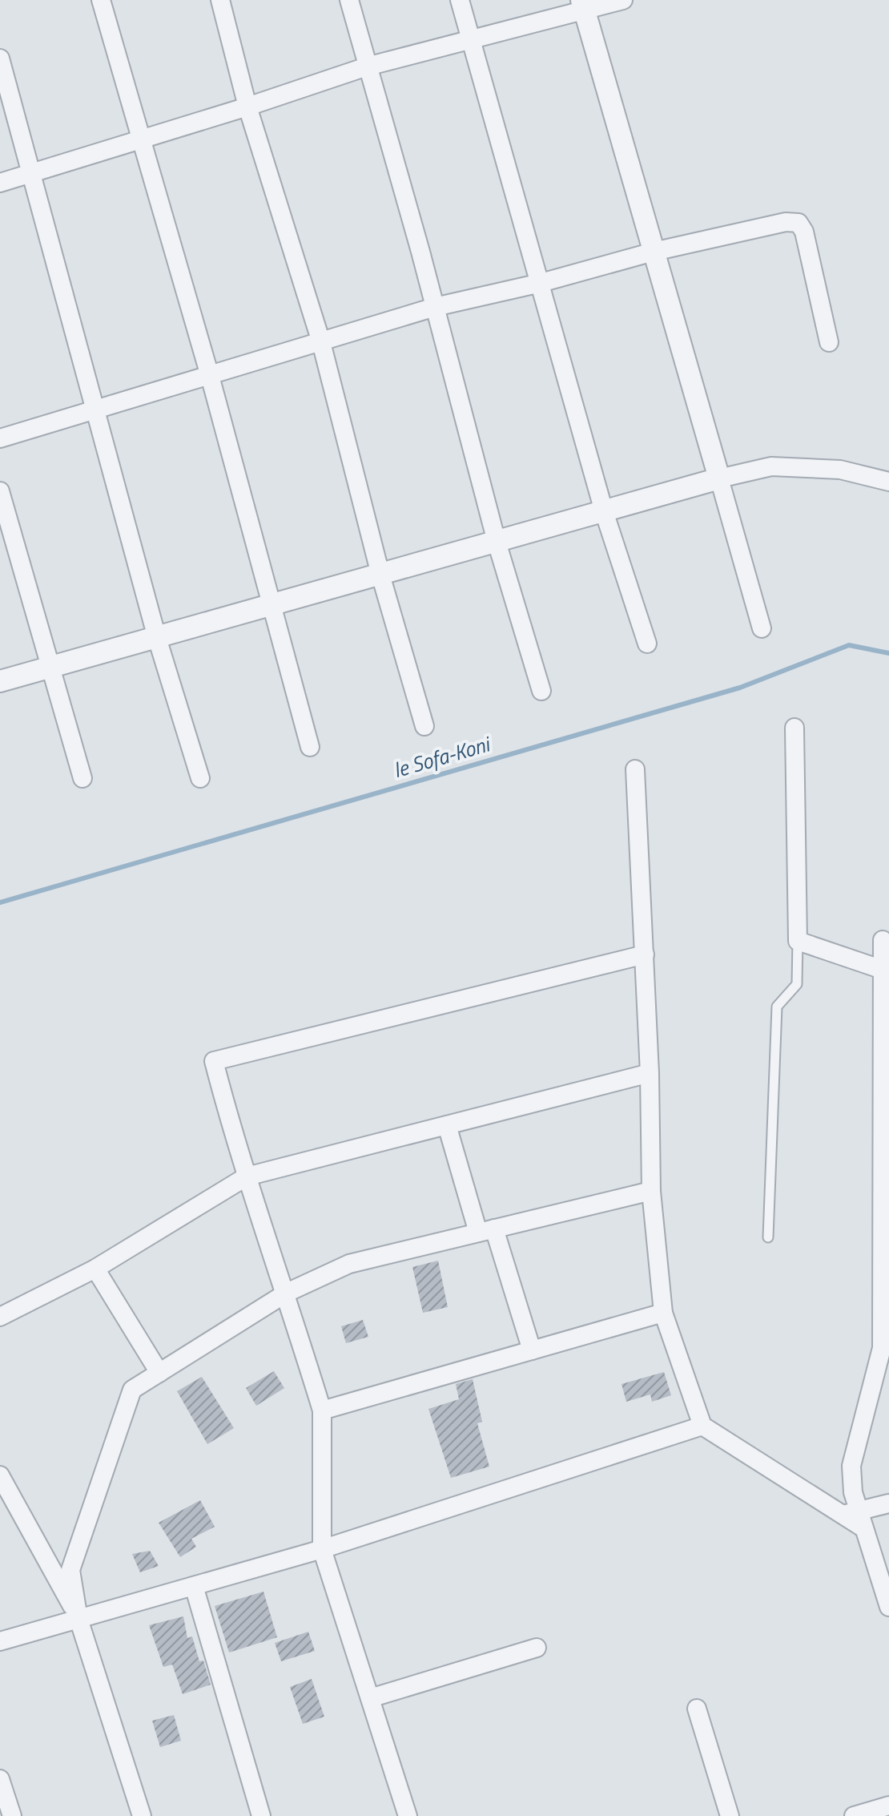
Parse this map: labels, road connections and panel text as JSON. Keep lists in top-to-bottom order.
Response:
{
  "water": ["le Sofa-Koni"]
}
